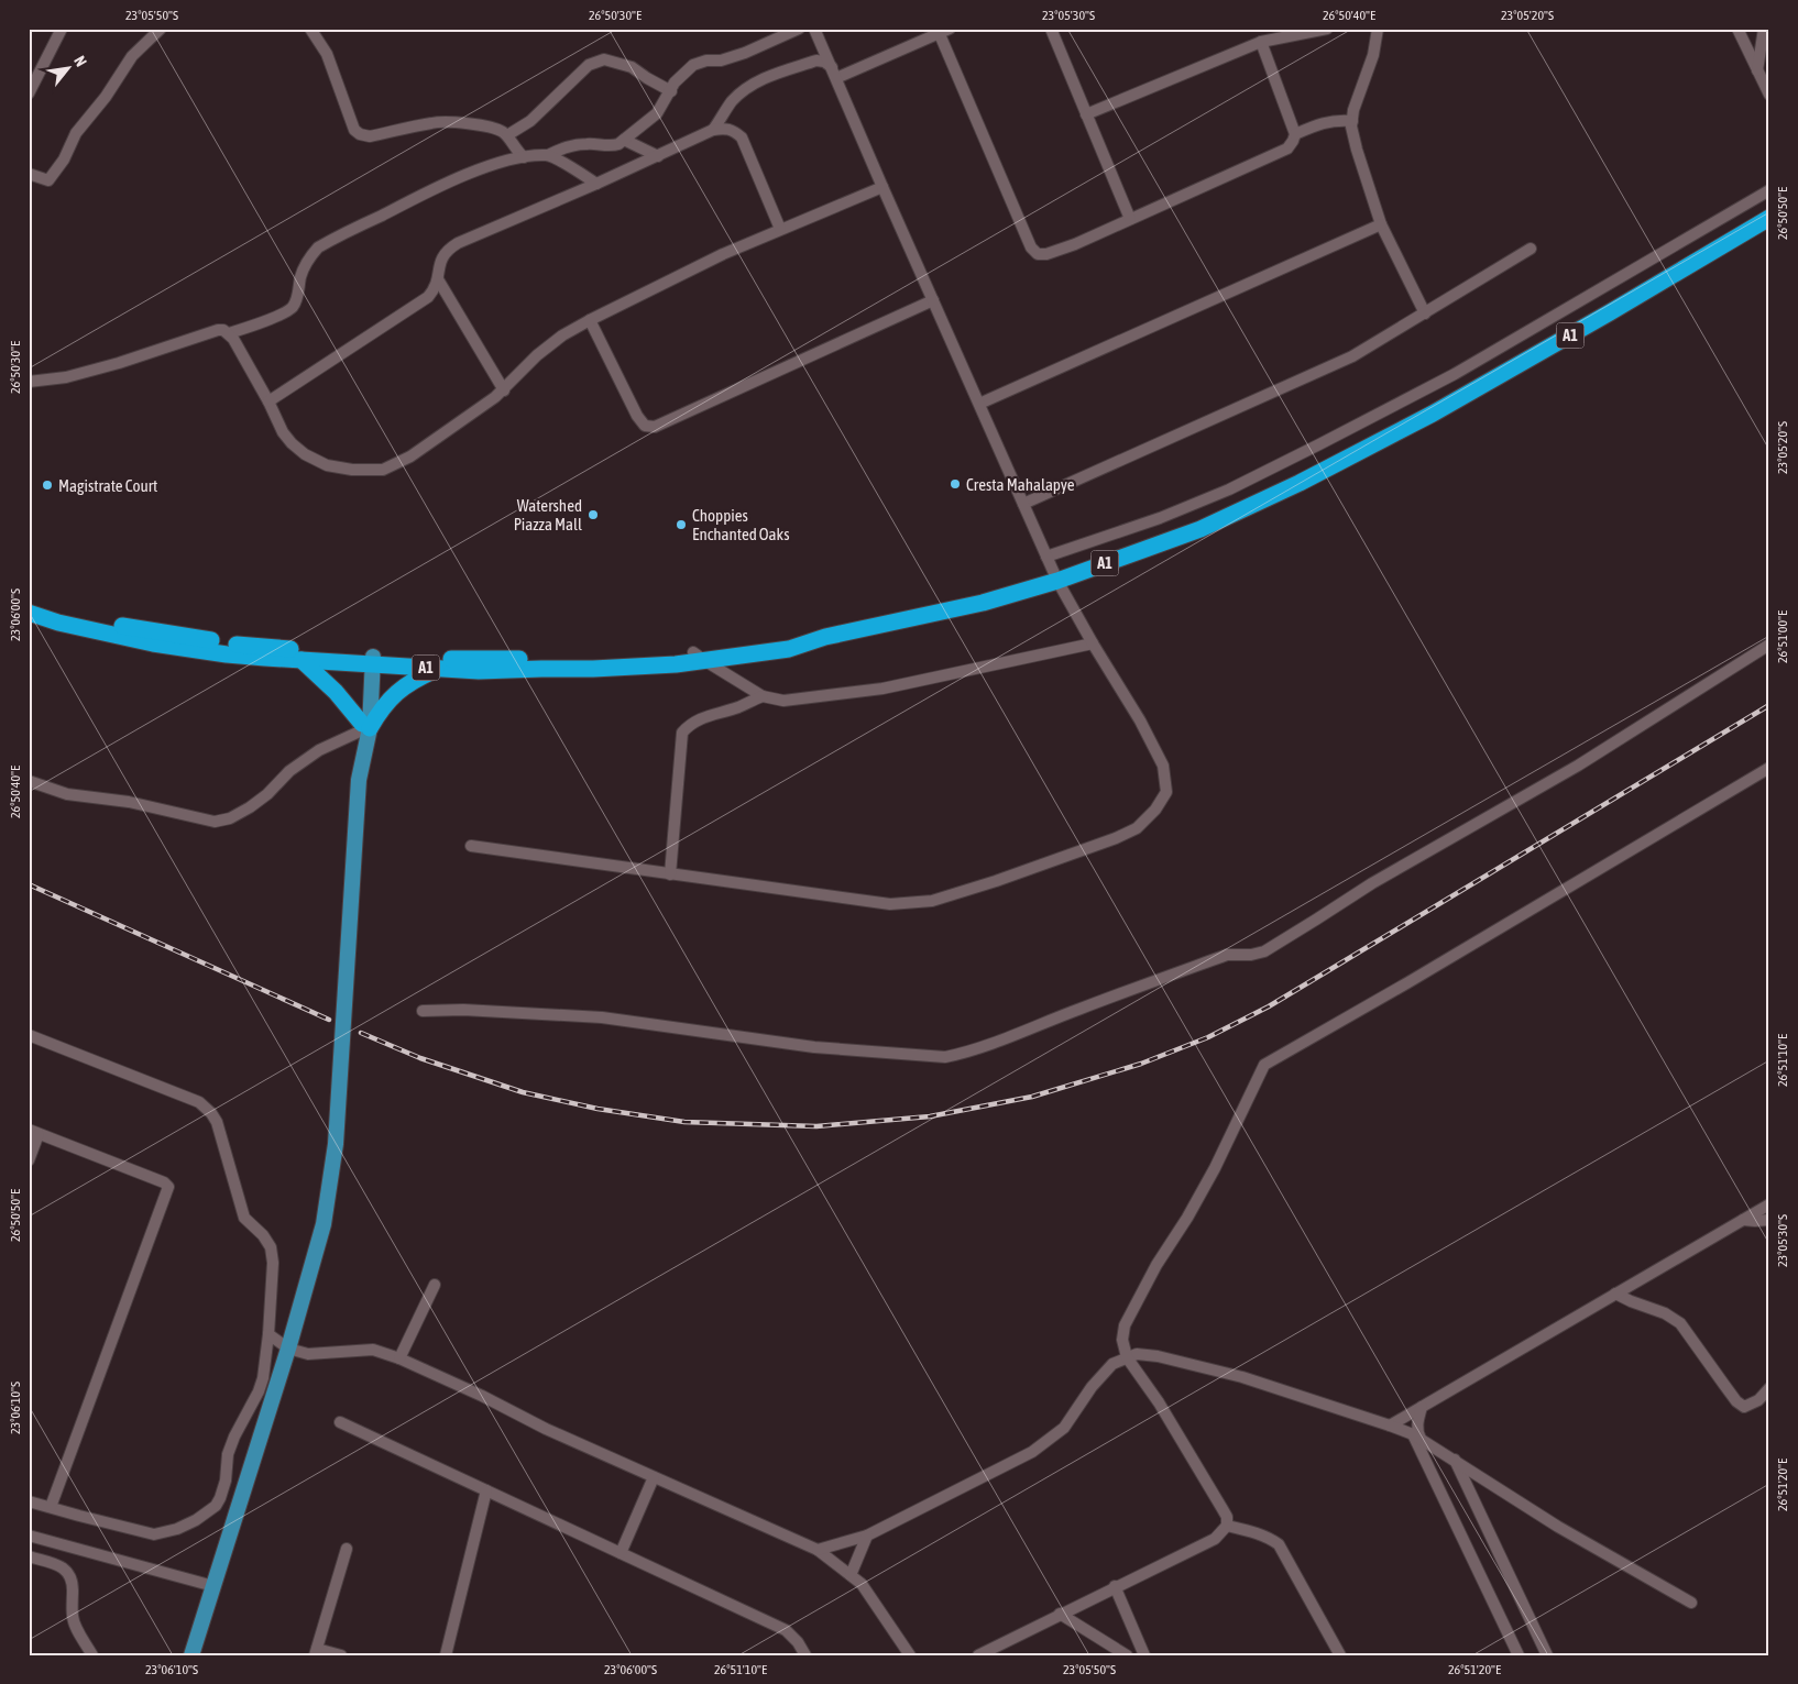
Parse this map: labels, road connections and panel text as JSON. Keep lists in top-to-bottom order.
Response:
{
  "streets": {
    "highway": ["A1"]
  },
  "places": [
    "Cresta Mahalapye",
    "Magistrate Court",
    "Watershed Piazza Mall",
    "Choppies Enchanted Oaks"
  ],
  "north": "top right",
  "coordinates": [
    "23°05'50\"S",
    "26°50'30\"E",
    "23°05'30\"S",
    "26°50'40\"E",
    "23°05'20\"S",
    "26°50'50\"E",
    "23°06'00\"S",
    "26°51'00\"E",
    "26°51'10\"E",
    "23°06'10\"S",
    "26°51'20\"E"
  ]
}
